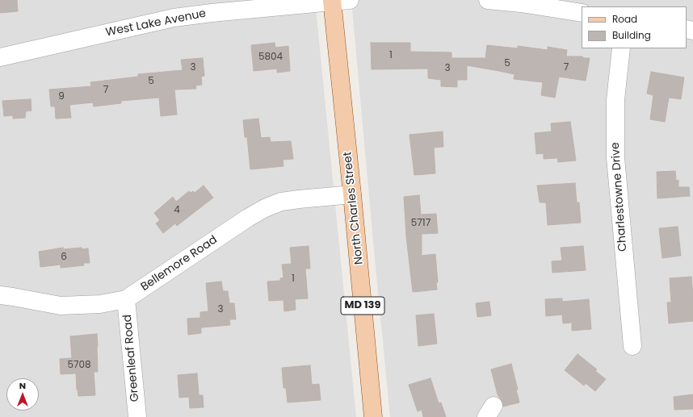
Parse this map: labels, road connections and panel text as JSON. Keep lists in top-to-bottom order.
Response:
{
  "streets": {
    "main road": ["North Charles Street", "MD 139"],
    "street": [
      "West Lake Avenue",
      "Charlestowne Drive",
      "Bellemore Road",
      "Greenleaf Road"
    ]
  },
  "crossings": [
    ["West Lake Avenue", "North Charles Street"],
    ["North Charles Street", "Bellemore Road"],
    ["Bellemore Road", "Greenleaf Road"]
  ],
  "house_numbers": [
    "1",
    "5804",
    "5",
    "3",
    "7",
    "3",
    "5",
    "7",
    "9",
    "4",
    "5717",
    "6",
    "1",
    "3",
    "5708"
  ],
  "legend": ["Road", "Building"],
  "north": "top"
}
